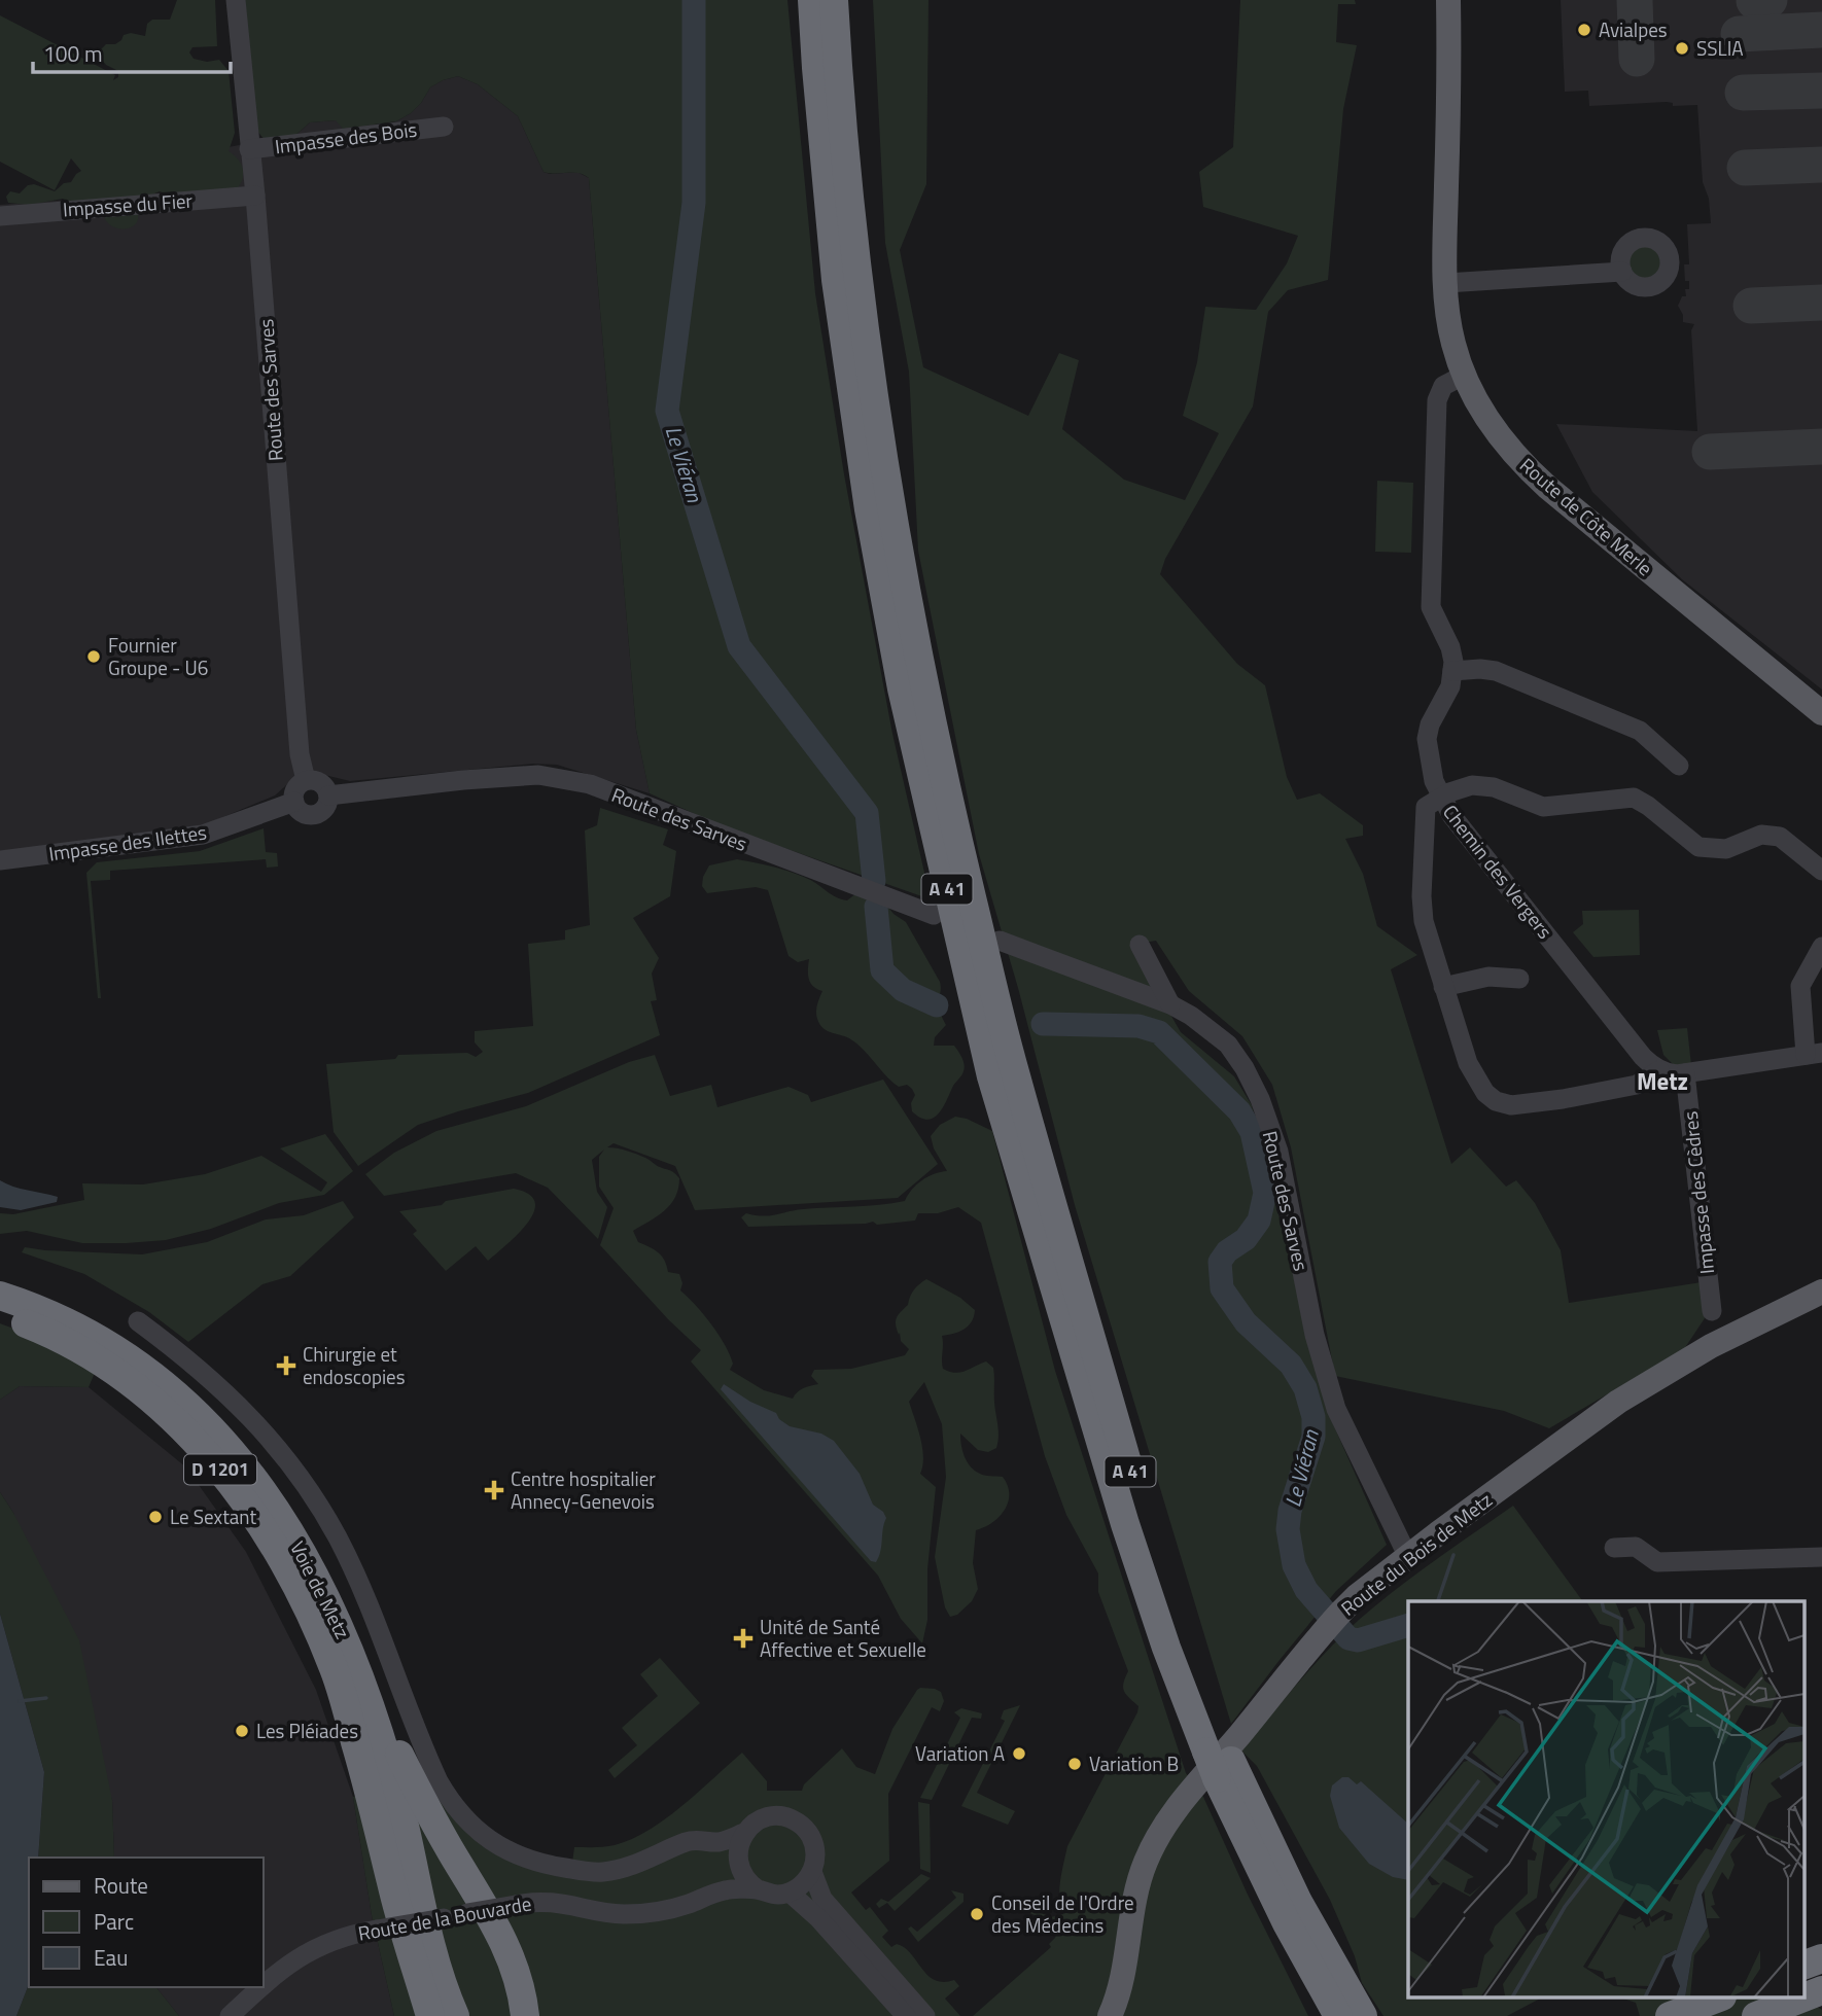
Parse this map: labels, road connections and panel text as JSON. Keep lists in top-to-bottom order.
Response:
{
  "streets": {
    "highway": ["A 41", "D 1201", "Voie de Metz"],
    "main road": ["Route de Côte Merle", "Route du Bois de Metz"],
    "street": [
      "Impasse des Bois",
      "Impasse du Fier",
      "Route des Sarves",
      "Impasse des Ilettes",
      "Chemin des Vergers",
      "Impasse des Cèdres",
      "Route de la Bouvarde"
    ]
  },
  "crossings": [
    ["Impasse des Bois", "Route des Sarves"],
    ["Impasse du Fier", "Route des Sarves"],
    ["Route des Sarves", "Impasse des Ilettes"],
    ["Route des Sarves", "Route du Bois de Metz"],
    ["D 1201", "Voie de Metz"]
  ],
  "districts": ["Metz"],
  "water": ["Le Viéran"],
  "places": {
    "other": [
      "Avialpes",
      "SSLIA",
      "Fournier Groupe - U6",
      "Le Sextant",
      "Les Pléiades",
      "Variation A",
      "Variation B",
      "Conseil de l'Ordre des Médecins"
    ],
    "health": ["Chirurgie et endoscopies", "Centre hospitalier Annecy-Genevois", "Unité de Santé Affective et Sexuelle"]
  },
  "legend": ["Route", "Parc", "Eau"],
  "scale_bar": "100 m"
}
